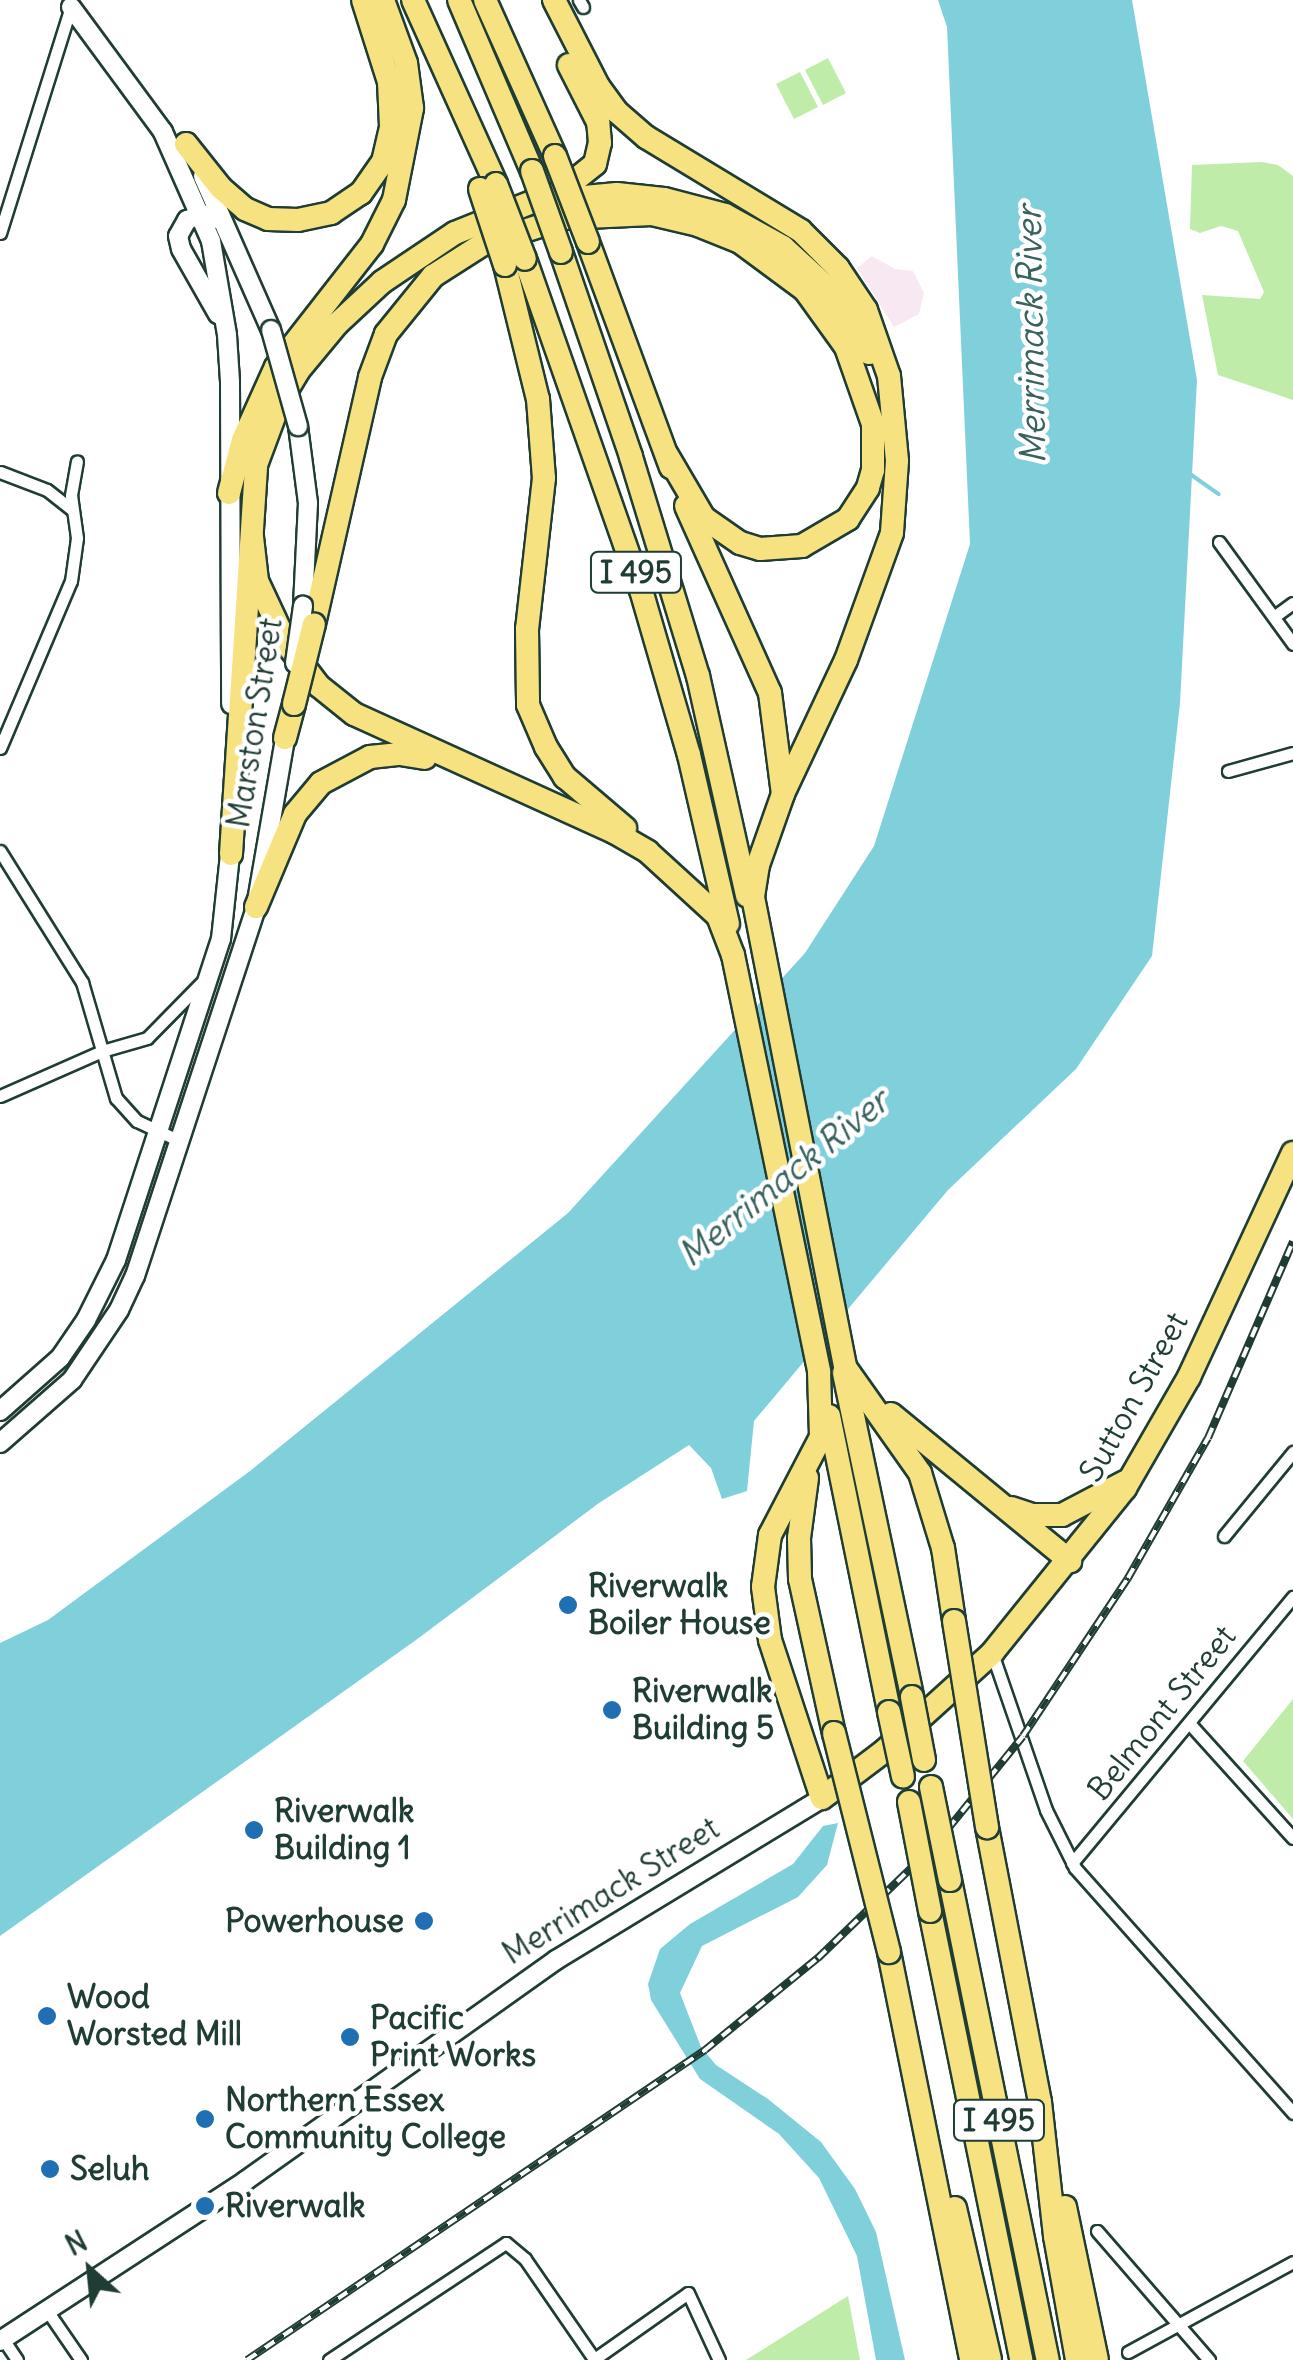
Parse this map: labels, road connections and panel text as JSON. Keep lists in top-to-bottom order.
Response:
{
  "streets": {
    "highway": ["I 495", "Sutton Street", "Merrimack Street"],
    "main road": ["Marston Street"],
    "street": ["Belmont Street"]
  },
  "crossings": [
    ["Sutton Street", "Merrimack Street"]
  ],
  "water": ["Merrimack River"],
  "places": [
    "Riverwalk Boiler House",
    "Riverwalk Building 5",
    "Riverwalk Building 1",
    "Powerhouse",
    "Wood Worsted Mill",
    "Pacific Print Works",
    "Northern Essex Community College",
    "Seluh",
    "Riverwalk"
  ],
  "north": "top left"
}
